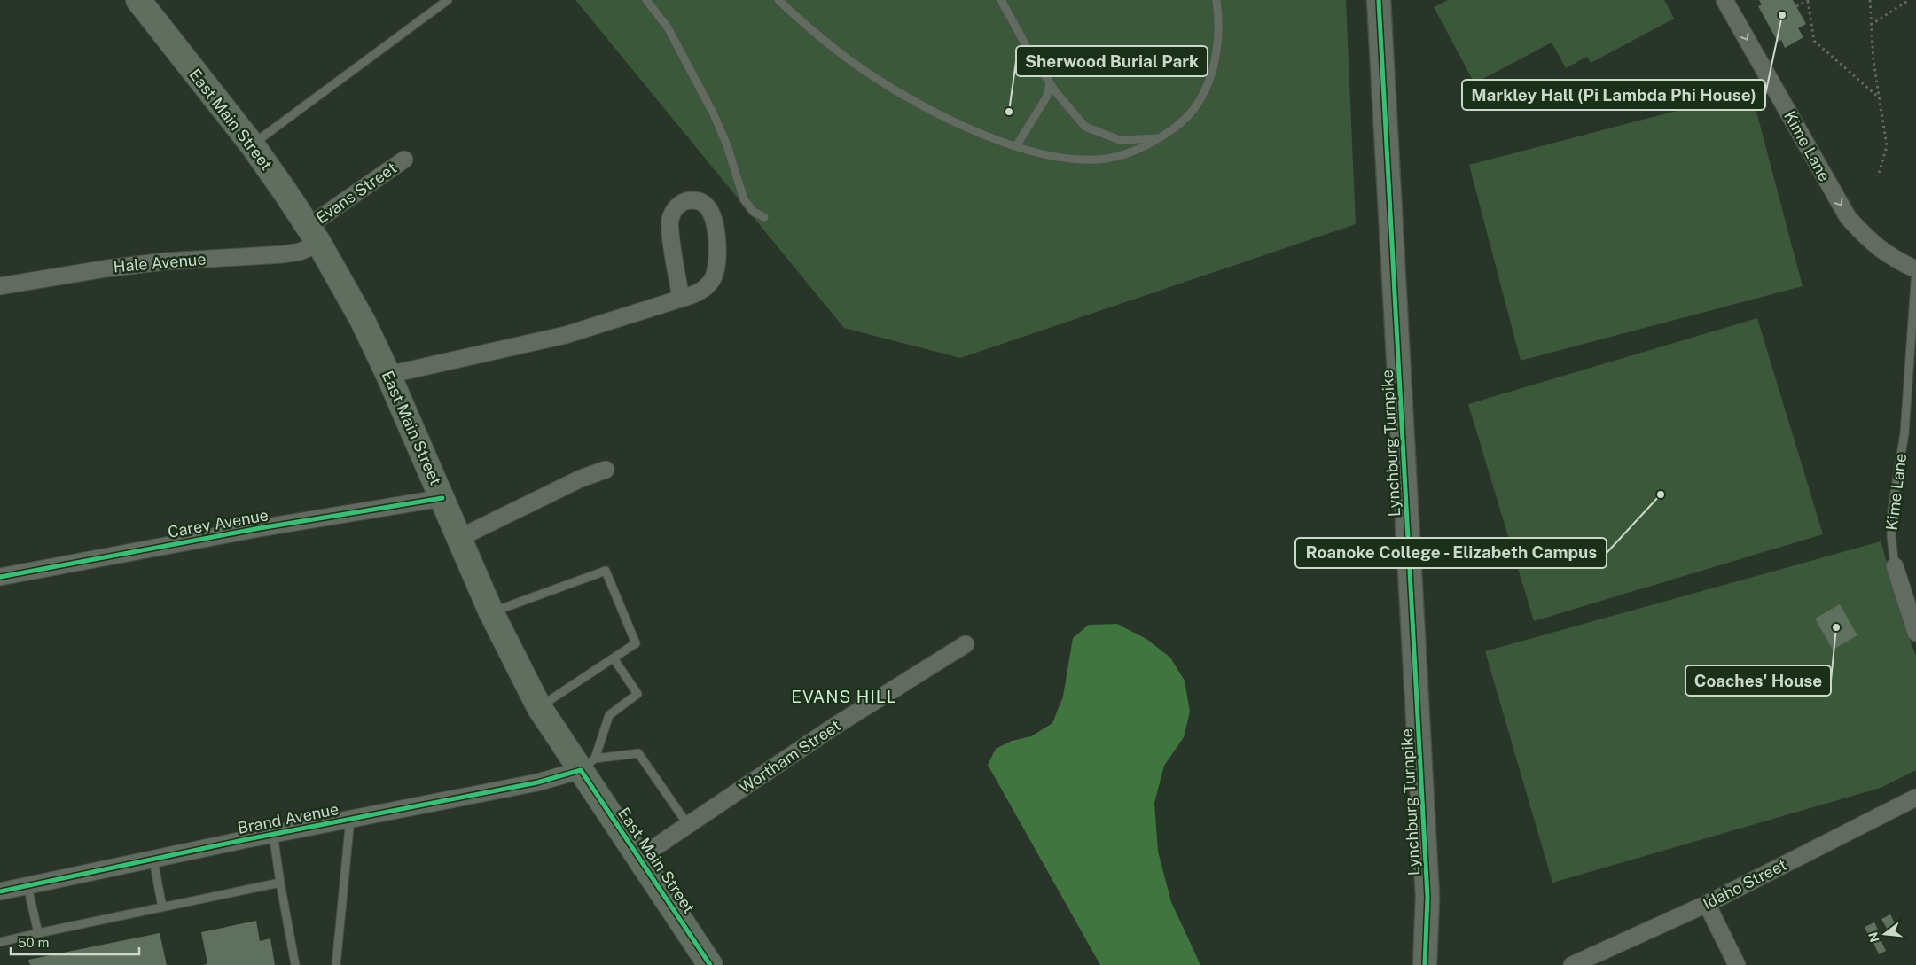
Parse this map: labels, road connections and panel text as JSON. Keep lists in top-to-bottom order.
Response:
{
  "streets": {
    "main road": ["East Main Street"],
    "street": [
      "Kime Lane",
      "Evans Street",
      "Hale Avenue",
      "Lynchburg Turnpike",
      "Carey Avenue",
      "Wortham Street",
      "Brand Avenue",
      "Idaho Street"
    ]
  },
  "crossings": [
    ["East Main Street", "Evans Street"],
    ["East Main Street", "Hale Avenue"],
    ["East Main Street", "Carey Avenue"],
    ["East Main Street", "Wortham Street"],
    ["East Main Street", "Brand Avenue"],
    ["Evans Street", "Hale Avenue"]
  ],
  "one_way": ["Kime Lane"],
  "districts": ["EVANS HILL"],
  "places": [
    "Markley Hall (Pi Lambda Phi House)",
    "Sherwood Burial Park",
    "Roanoke College - Elizabeth Campus",
    "Coaches' House"
  ],
  "scale_bar": "50 m",
  "north": "left"
}
